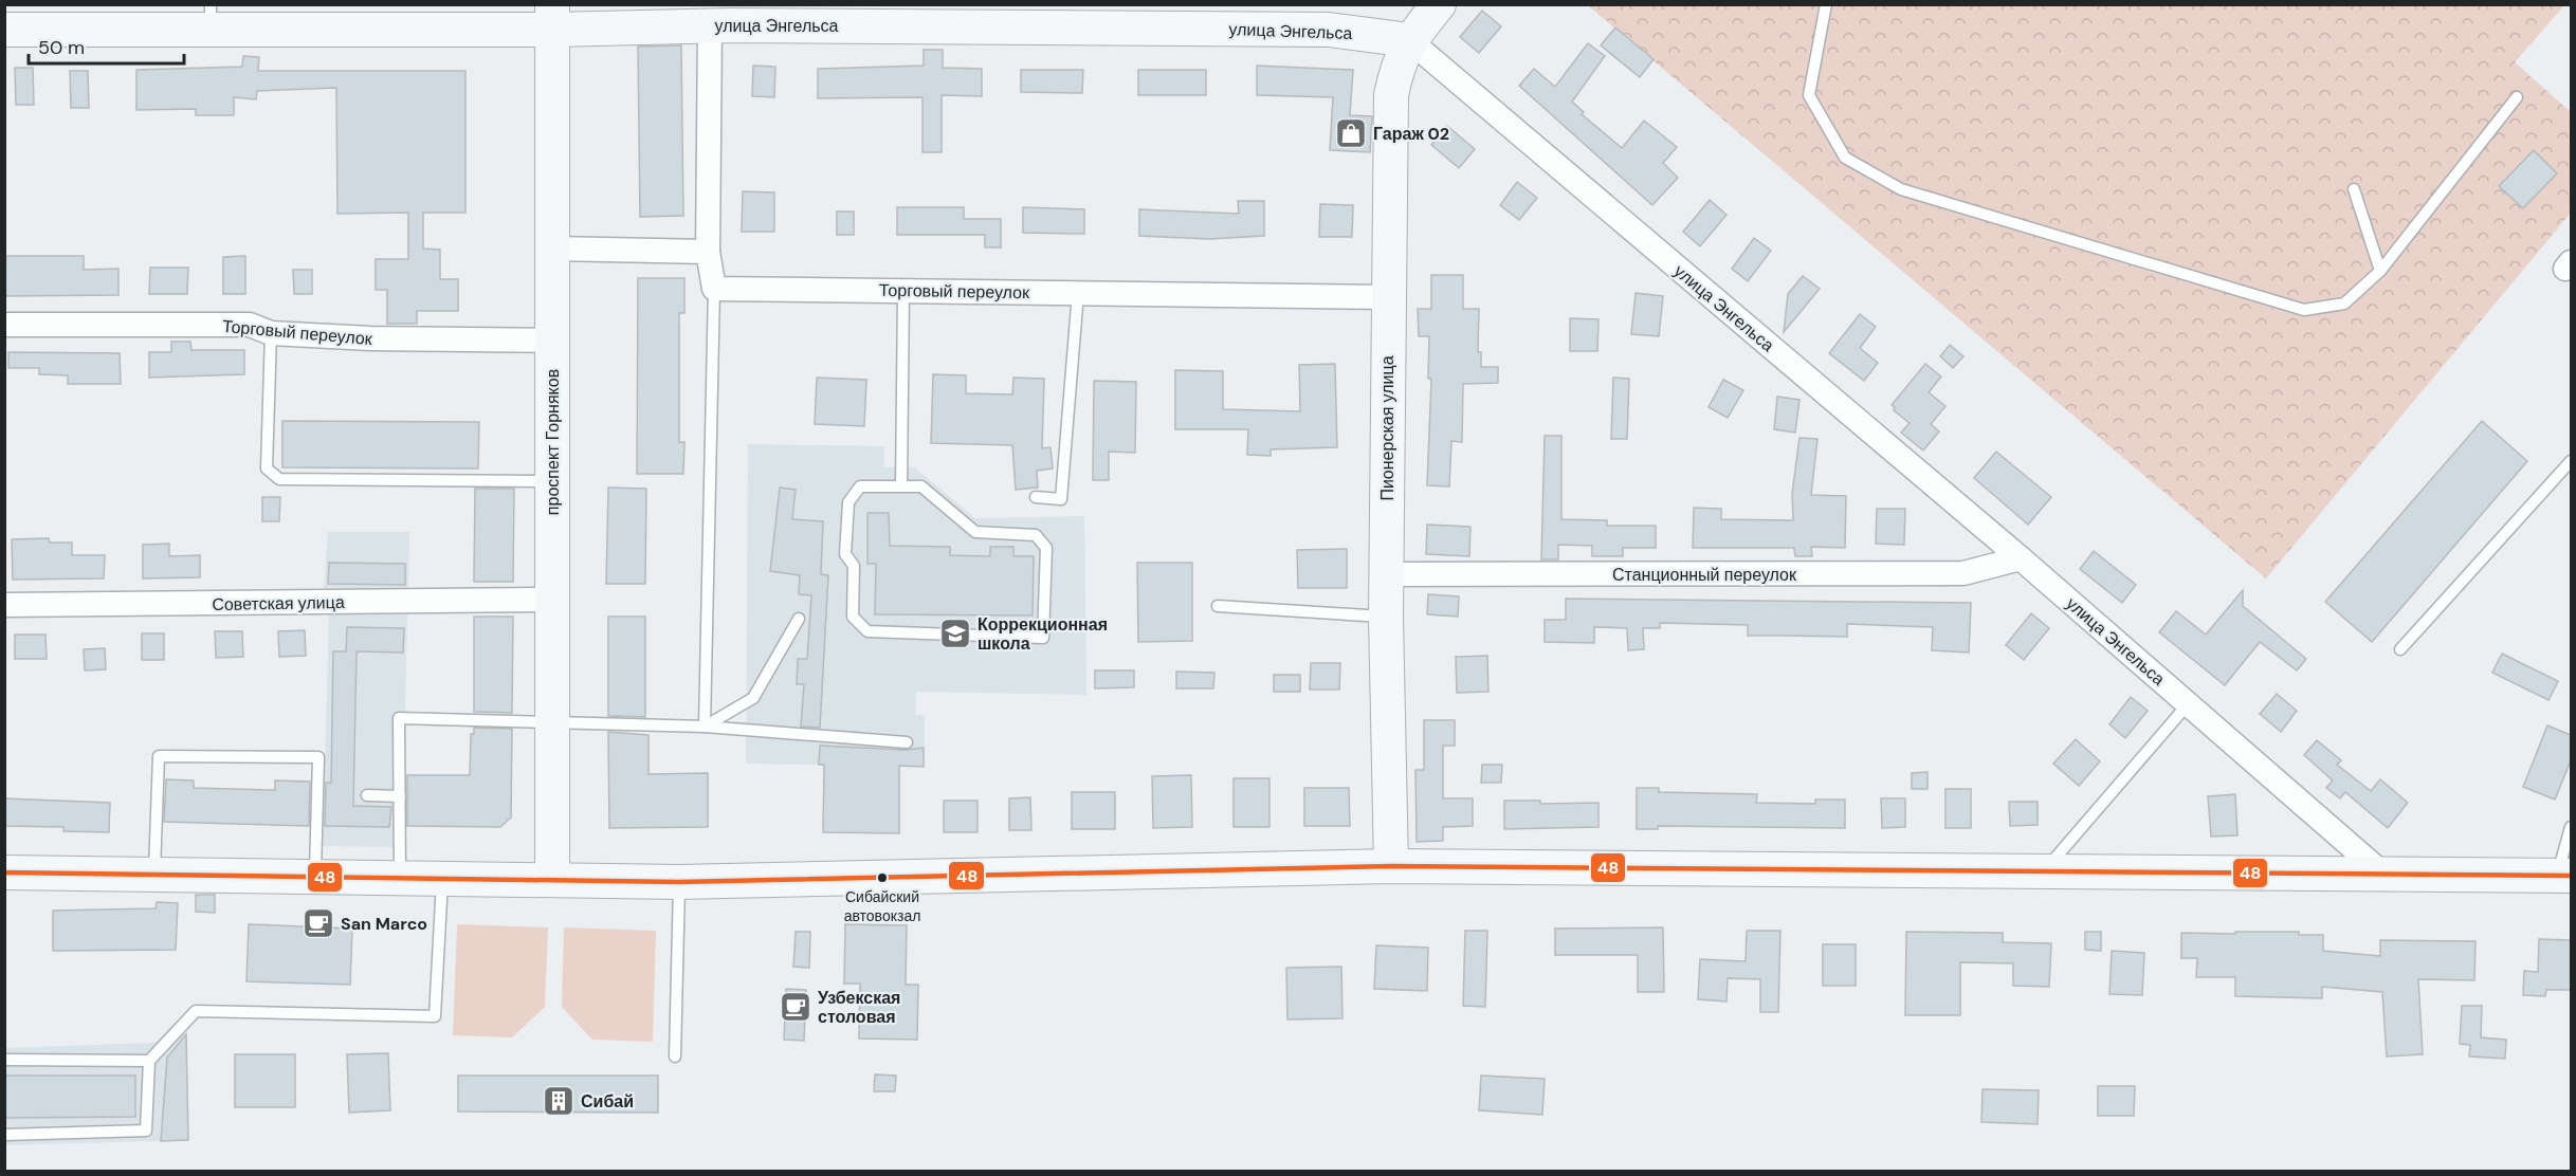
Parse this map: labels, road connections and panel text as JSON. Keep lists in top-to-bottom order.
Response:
{
  "streets": {
    "main road": ["улица Энгельса", "Пионерская улица", "проспект Горняков"],
    "street": ["Торговый переулок", "Станционный переулок", "Советская улица"]
  },
  "crossings": [
    ["улица Энгельса", "Пионерская улица"],
    ["улица Энгельса", "проспект Горняков"],
    ["улица Энгельса", "Станционный переулок"],
    ["Торговый переулок", "Пионерская улица"],
    ["Торговый переулок", "проспект Горняков"],
    ["Пионерская улица", "Станционный переулок"],
    ["проспект Горняков", "Советская улица"]
  ],
  "places": {
    "shop": ["Гараж 02"],
    "school or university": ["Коррекционная школа"],
    "other": ["Сибайский автовокзал"],
    "cafe": ["San Marco", "Узбекская столовая"],
    "building": ["Сибай"]
  },
  "lines": ["transit line 48"],
  "scale_bar": "50 m"
}
